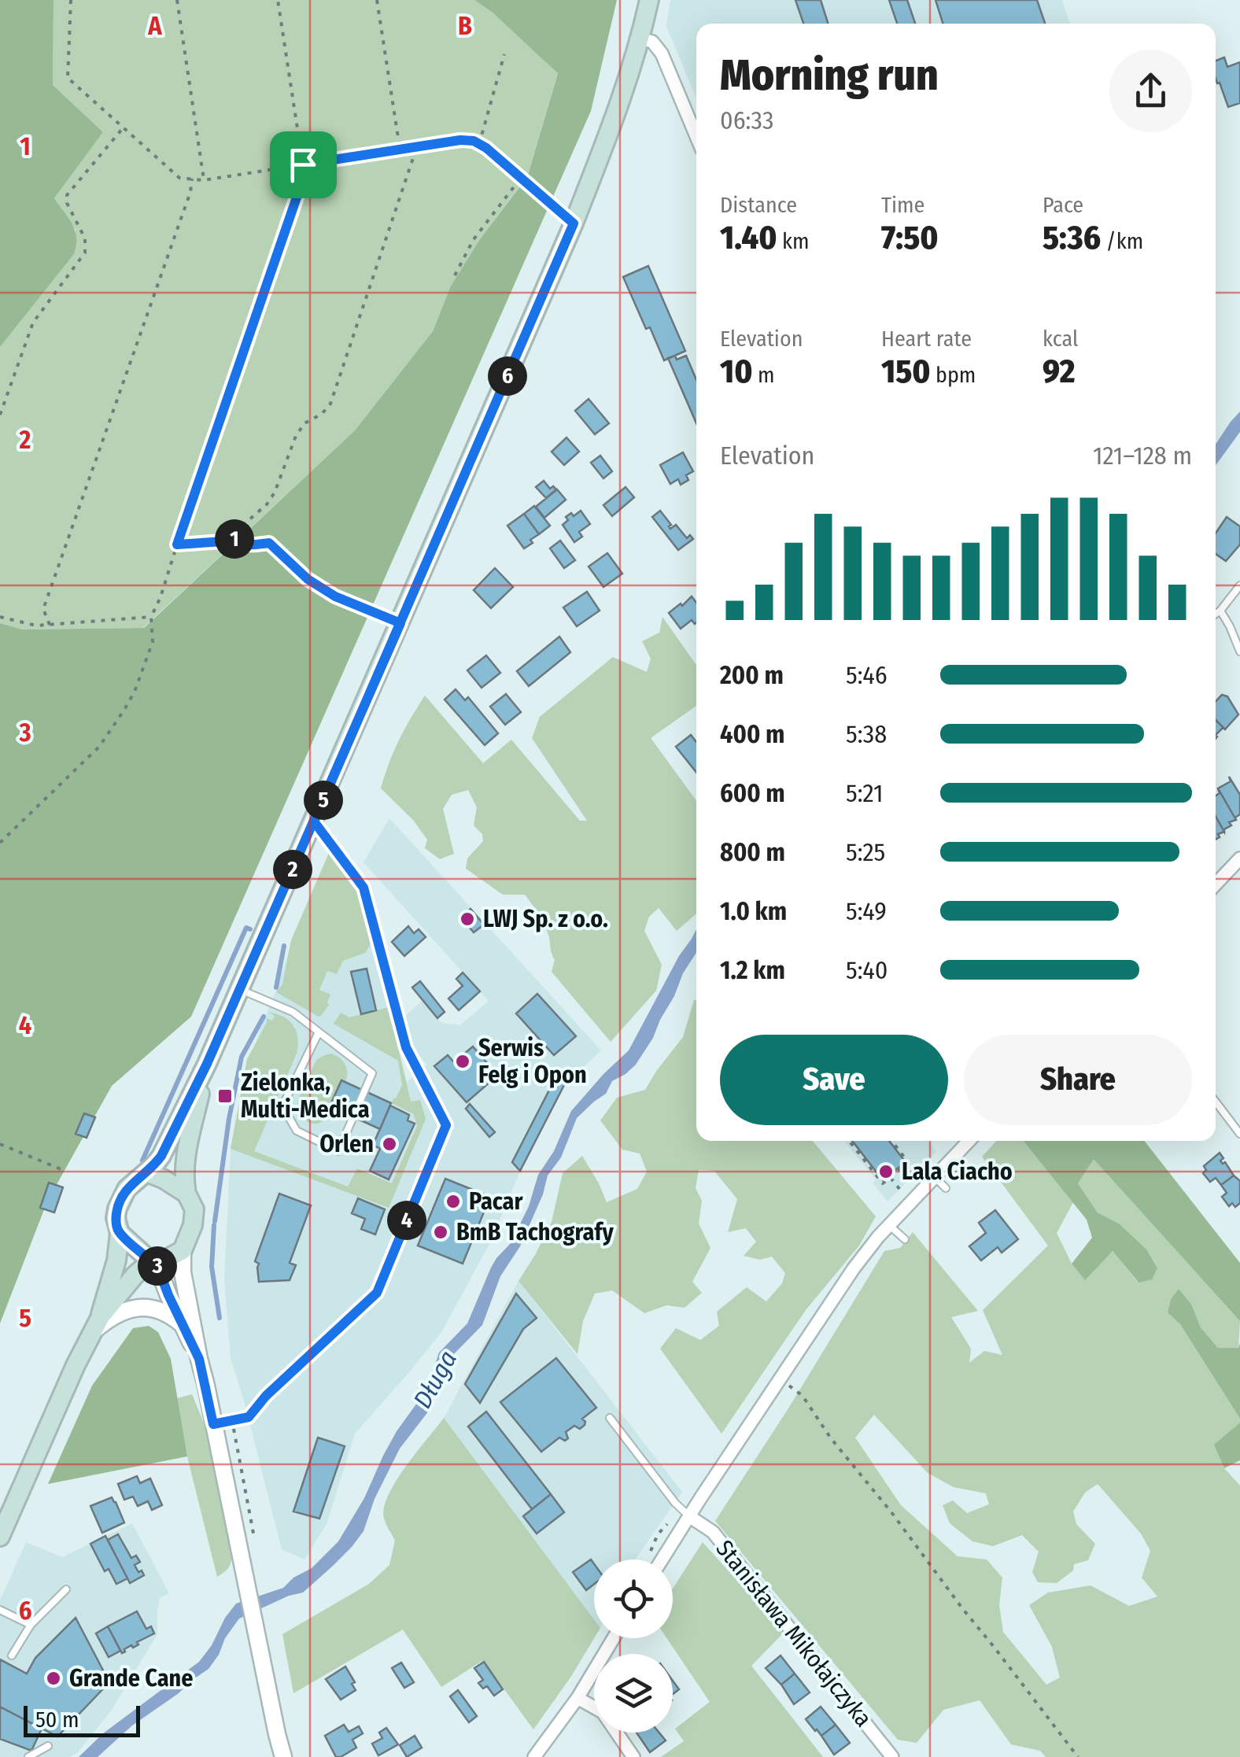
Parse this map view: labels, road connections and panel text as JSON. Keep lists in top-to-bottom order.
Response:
{
  "streets": {
    "street": ["Stanisława Mikołajczyka"]
  },
  "water": ["Długa"],
  "places": {
    "other": [
      "LWJ Sp. z o.o.",
      "Serwis Felg i Opon",
      "Orlen",
      "Lala Ciacho",
      "Pacar",
      "BmB Tachografy",
      "Grande Cane"
    ],
    "transit": ["Zielonka, Multi-Medica"]
  },
  "scale_bar": "50 m",
  "page": {
    "heading": ["Morning run", "06:33"],
    "stats": [
      ["Distance", "1.40 km"],
      ["Time", "7:50"],
      ["Pace", "5:36 /km"],
      ["Elevation", "10 m"],
      ["Heart rate", "150 bpm"],
      ["kcal", "92"]
    ],
    "pins": [
      "6",
      "1",
      "5",
      "2",
      "4",
      "3"
    ],
    "chart": ["Elevation", "121–128 m"],
    "list": [
      {
        "name": "200 m",
        "note": "5:46"
      },
      {
        "name": "400 m",
        "note": "5:38"
      },
      {
        "name": "600 m",
        "note": "5:21"
      },
      {
        "name": "800 m",
        "note": "5:25"
      },
      {
        "name": "1.0 km",
        "note": "5:49"
      },
      {
        "name": "1.2 km",
        "note": "5:40"
      }
    ],
    "buttons": ["Save", "Share"],
    "scale": "50 m"
  },
  "grid": {
    "columns": ["A", "B"],
    "rows": [
      "1",
      "2",
      "3",
      "4",
      "5",
      "6"
    ]
  }
}
